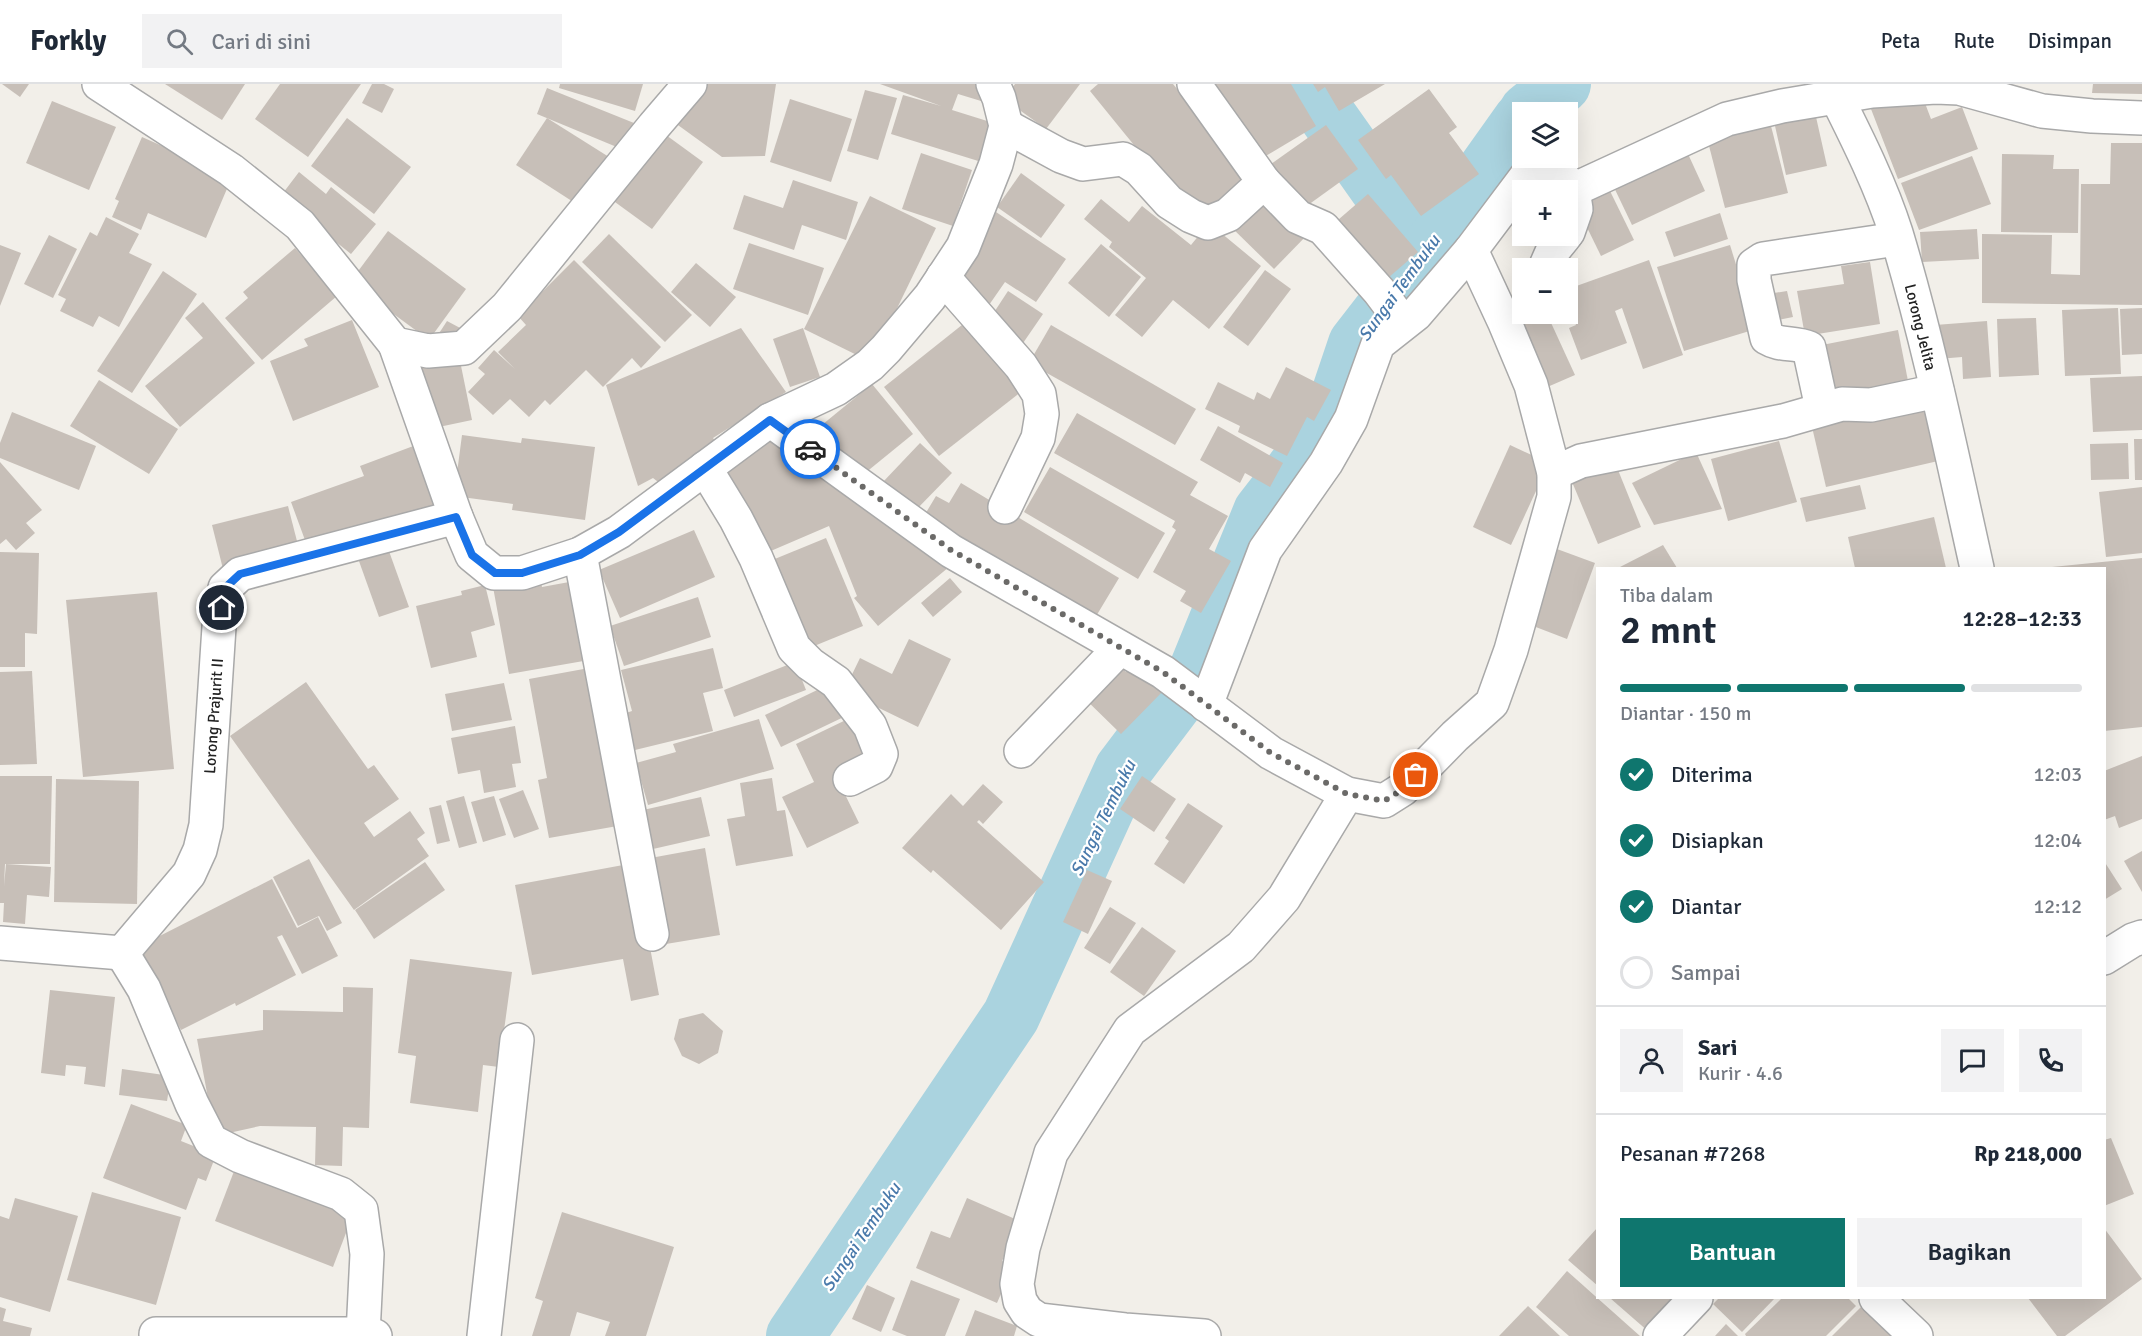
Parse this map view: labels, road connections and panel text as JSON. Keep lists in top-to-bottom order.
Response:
{
  "streets": {
    "street": ["Lorong Jelita", "Lorong Prajurit II"]
  },
  "water": ["Sungai Tembuku"],
  "page": {
    "header": "Forkly",
    "search": "Cari di sini",
    "nav": ["Peta", "Rute", "Disimpan"],
    "map_buttons": ["+", "−"],
    "heading": ["2 mnt", "Tiba dalam", "12:28–12:33"],
    "panel": [
      "Sari",
      "Kurir · 4.6",
      "Pesanan #7268",
      "Rp 218,000"
    ],
    "bar": "Diantar · 150 m",
    "list": [
      ["Diterima", "12:03"],
      ["Disiapkan", "12:04"],
      ["Diantar", "12:12"],
      "Sampai"
    ],
    "buttons": ["Bantuan", "Bagikan"]
  }
}
